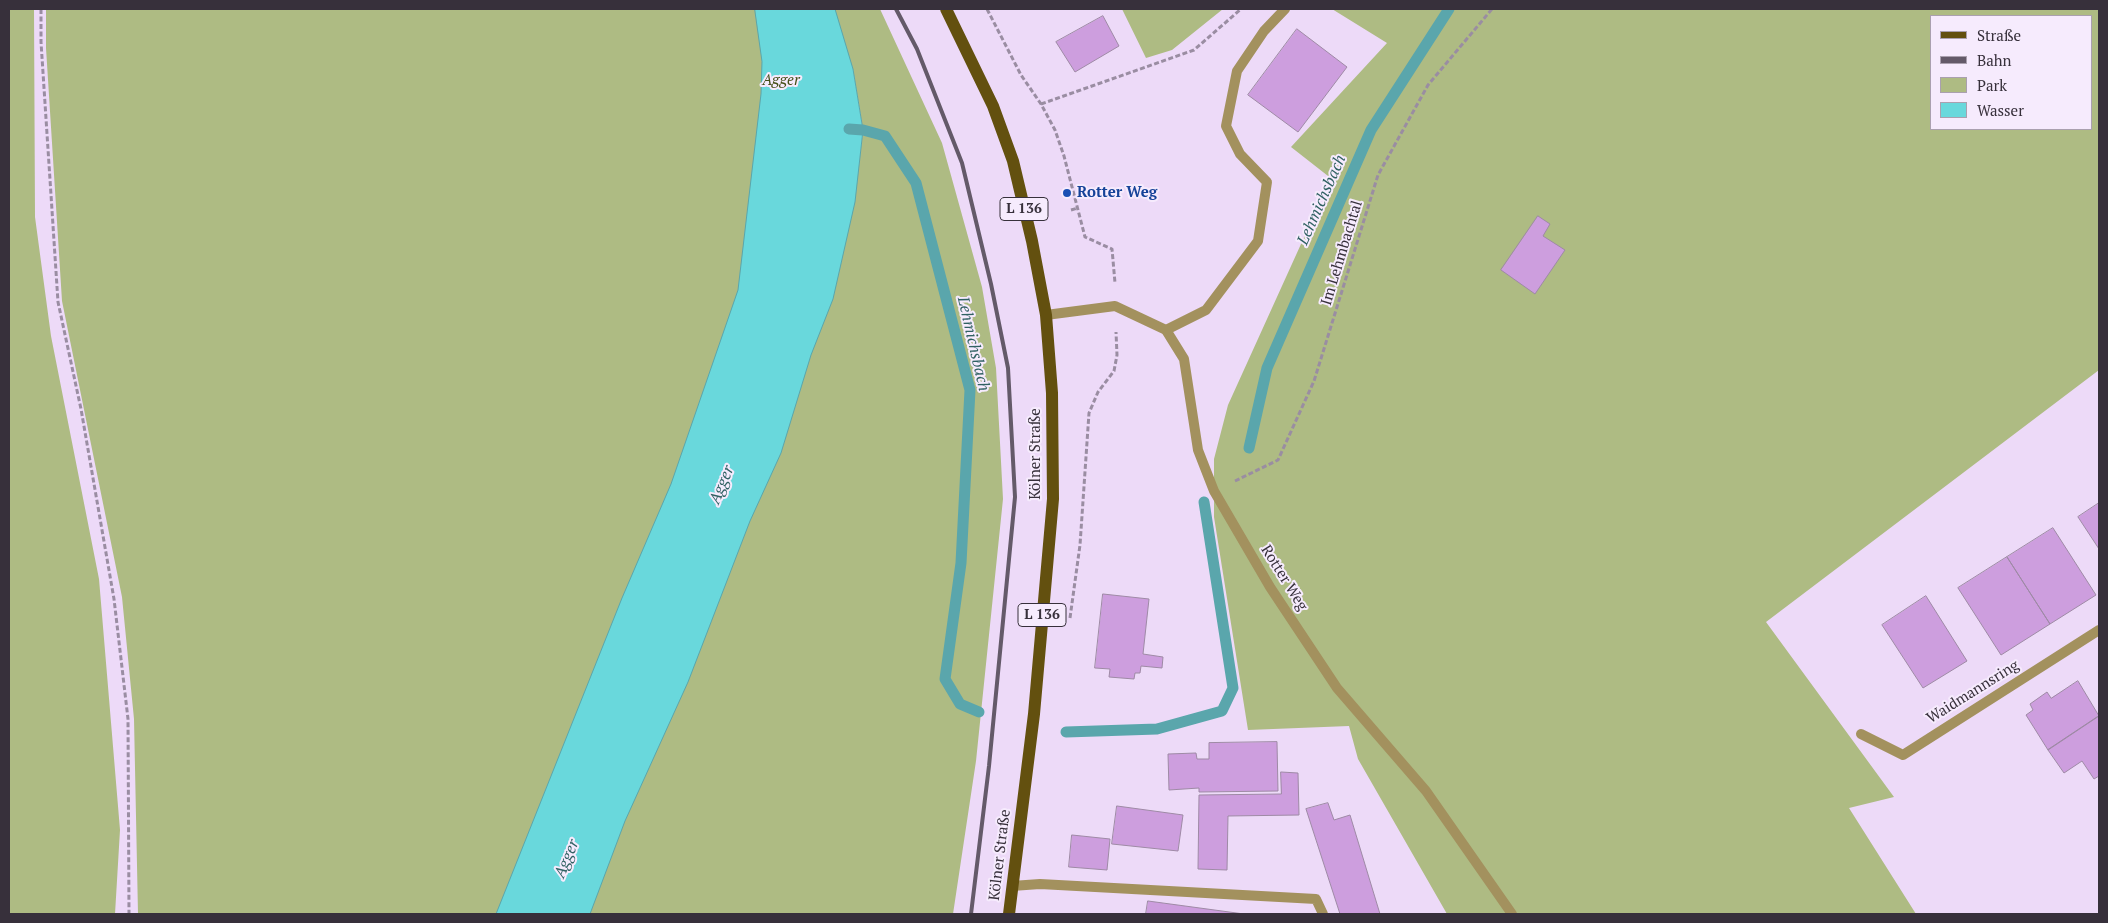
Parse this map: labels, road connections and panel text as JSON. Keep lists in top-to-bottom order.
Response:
{
  "streets": {
    "main road": ["L 136", "Kölner Straße"],
    "street": ["Rotter Weg", "Waidmannsring"],
    "path": ["Im Lehmbachtal"]
  },
  "crossings": [
    ["Im Lehmbachtal", "Rotter Weg"]
  ],
  "water": ["Lehmichsbach", "Agger"],
  "parks": ["Agger"],
  "places": ["Rotter Weg"],
  "legend": [
    "Straße",
    "Bahn",
    "Park",
    "Wasser"
  ]
}
